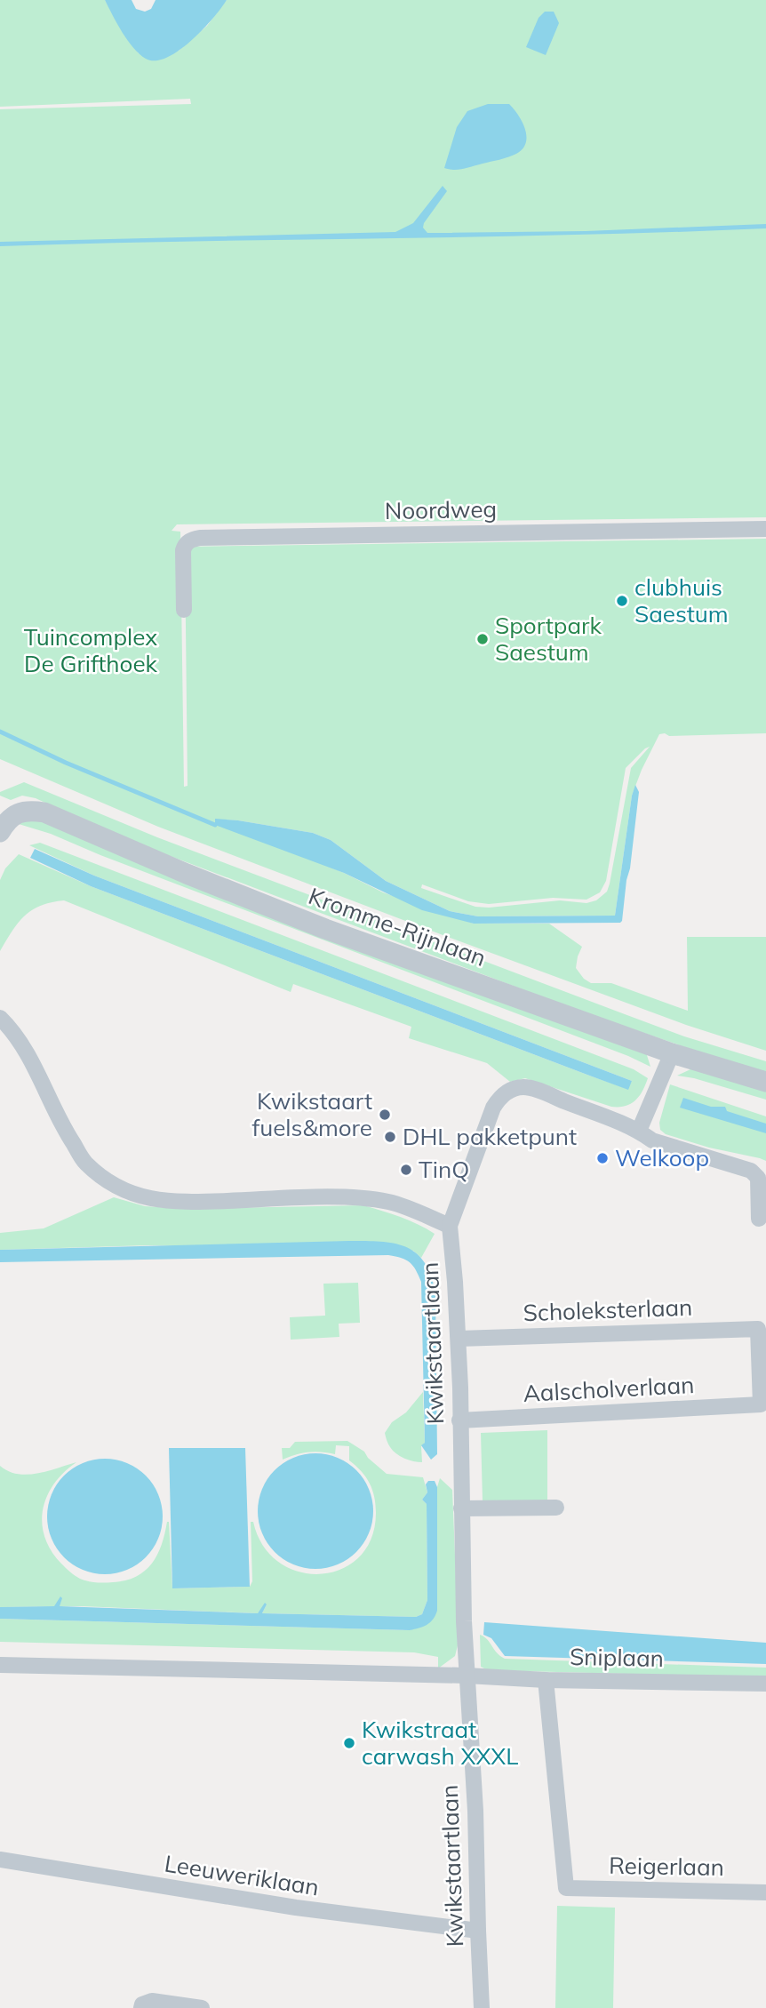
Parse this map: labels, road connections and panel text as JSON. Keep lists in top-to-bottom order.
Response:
{
  "streets": {
    "street": [
      "Noordweg",
      "Kromme-Rijnlaan",
      "Scholeksterlaan",
      "Kwikstaartlaan",
      "Aalscholverlaan",
      "Sniplaan",
      "Reigerlaan",
      "Leeuweriklaan"
    ]
  },
  "crossings": [
    ["Scholeksterlaan", "Kwikstaartlaan"],
    ["Scholeksterlaan", "Aalscholverlaan"],
    ["Kwikstaartlaan", "Aalscholverlaan"],
    ["Kwikstaartlaan", "Sniplaan"],
    ["Kwikstaartlaan", "Leeuweriklaan"],
    ["Sniplaan", "Reigerlaan"]
  ],
  "parks": ["Tuincomplex De Grifthoek"],
  "places": [
    "clubhuis Saestum",
    "Sportpark Saestum",
    "Kwikstaart fuels&more",
    "DHL pakketpunt",
    "Welkoop",
    "TinQ",
    "Kwikstraat carwash XXXL"
  ]
}
